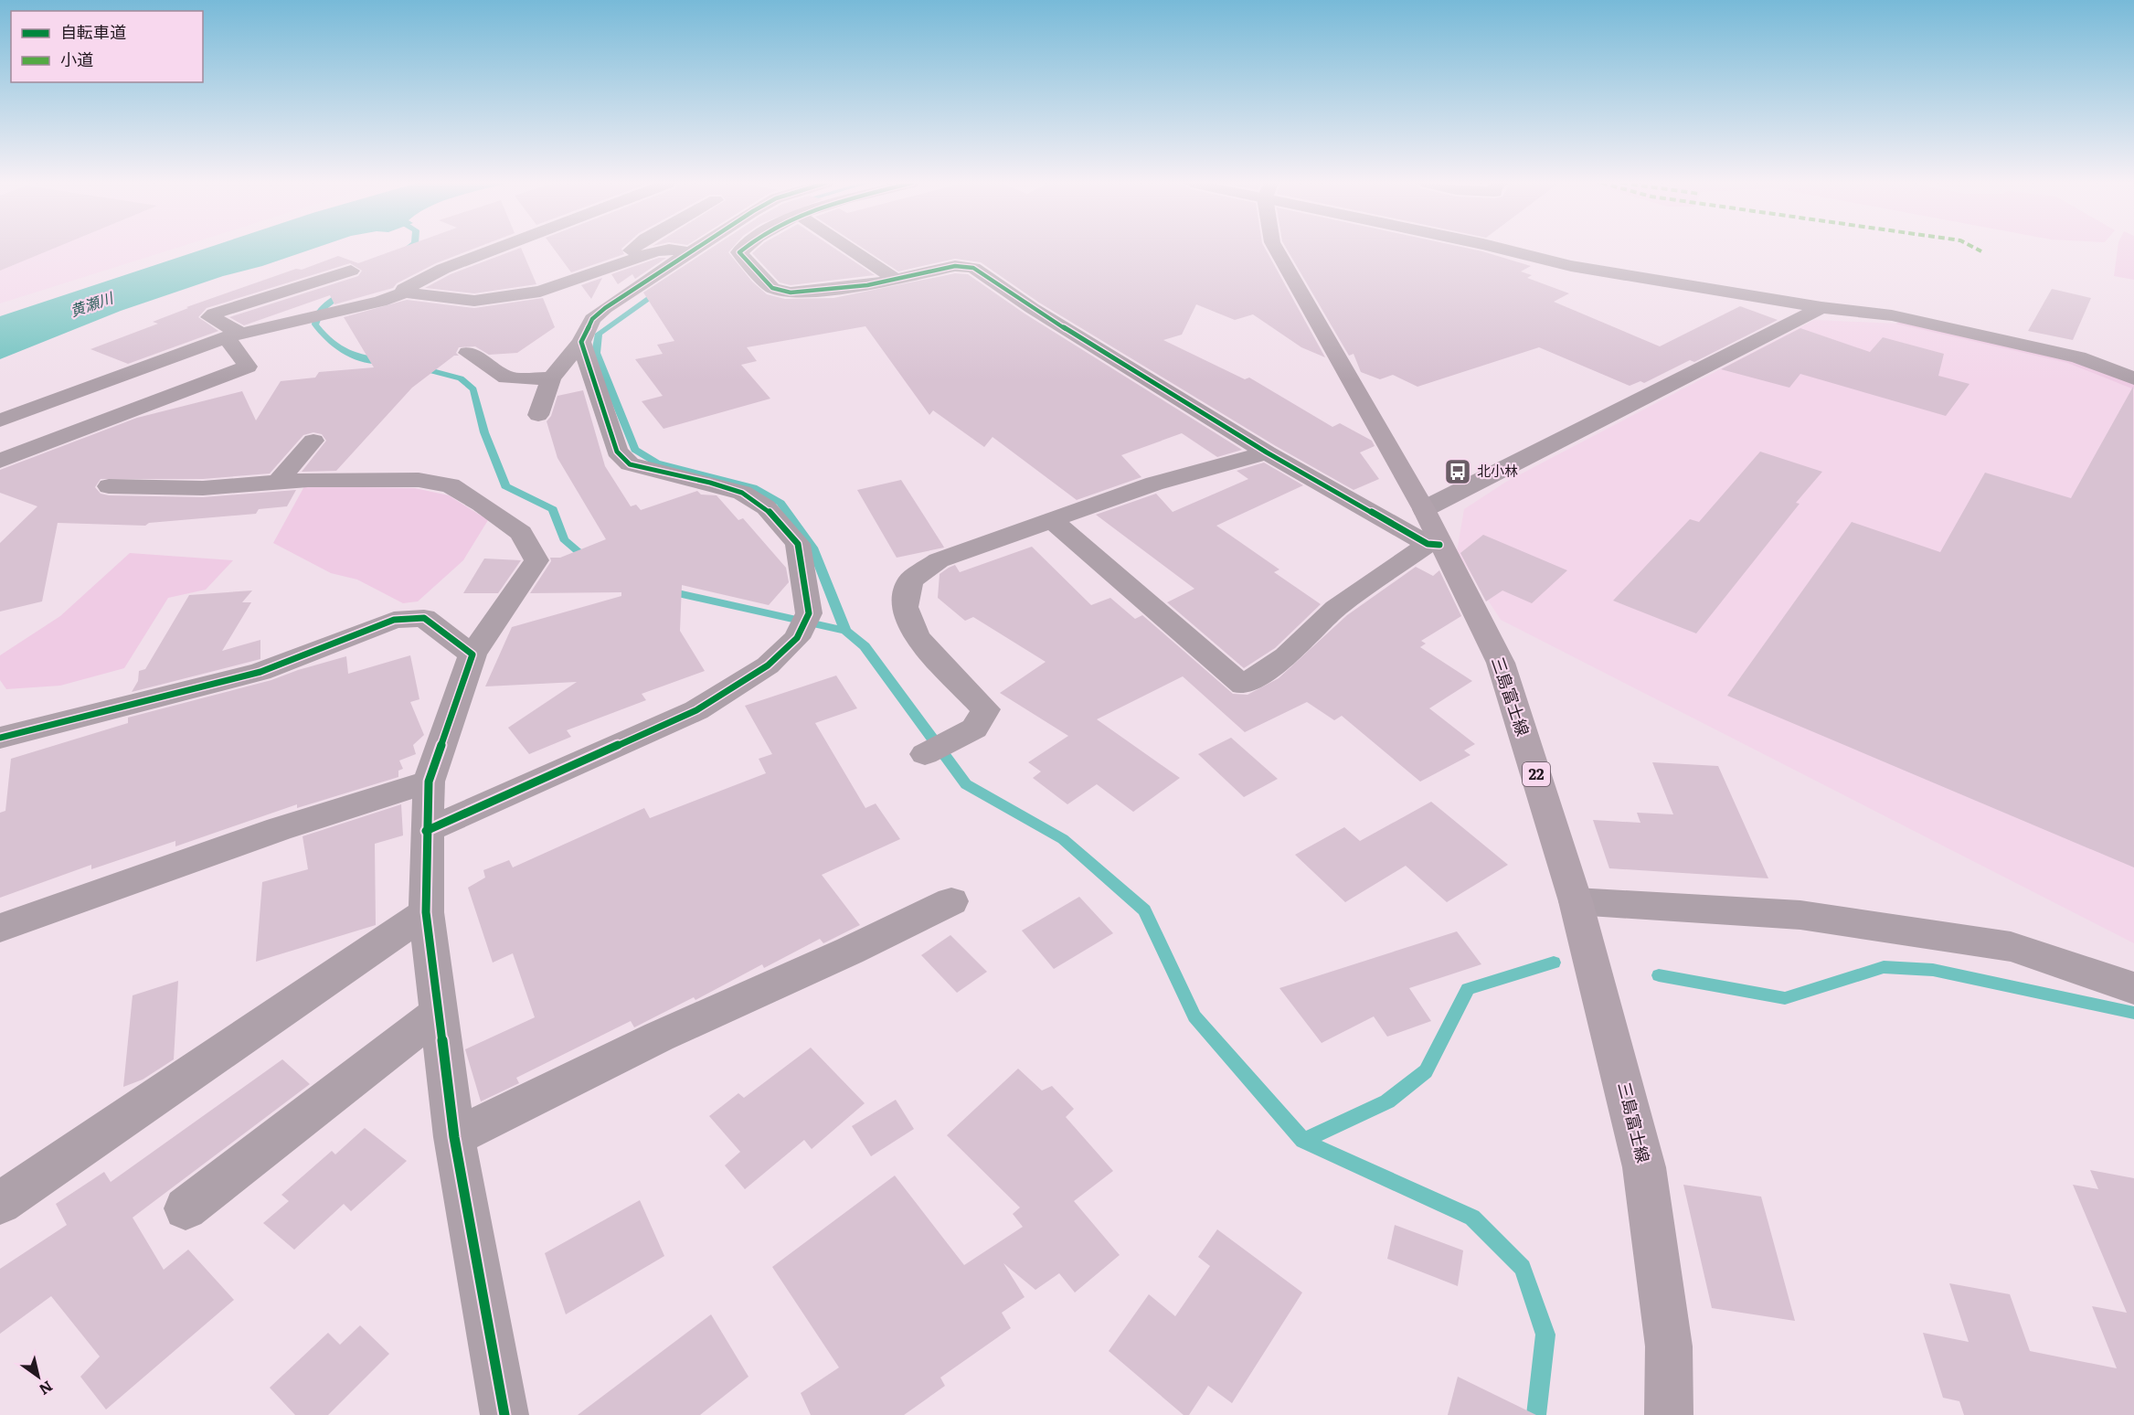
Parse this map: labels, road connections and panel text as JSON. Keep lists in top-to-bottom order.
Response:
{
  "streets": {
    "main road": ["三島富士線", "22"]
  },
  "water": ["黄瀬川"],
  "places": {
    "bus stop": ["北小林"]
  },
  "legend": ["自転車道", "小道"],
  "north": "bottom right"
}
